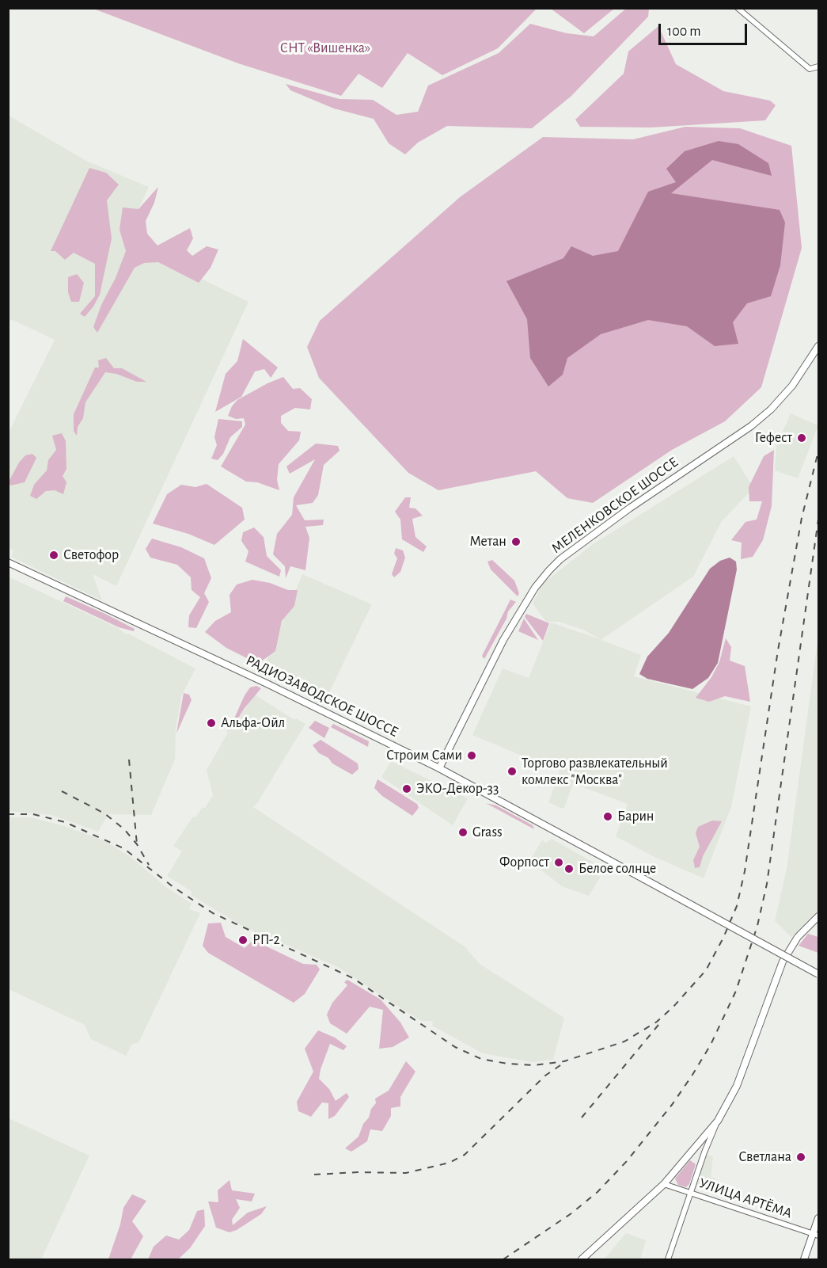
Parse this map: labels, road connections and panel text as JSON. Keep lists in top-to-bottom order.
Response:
{
  "streets": {
    "main road": ["МЕЛЕНКОВСКОЕ ШОССЕ", "РАДИОЗАВОДСКОЕ ШОССЕ"],
    "street": ["УЛИЦА АРТЁМА"]
  },
  "crossings": [
    ["МЕЛЕНКОВСКОЕ ШОССЕ", "РАДИОЗАВОДСКОЕ ШОССЕ"]
  ],
  "parks": ["СНТ «Вишенка»"],
  "places": [
    "Гефест",
    "Метан",
    "Светофор",
    "Альфа-Ойл",
    "Строим Сами",
    "Торгово развлекательный комлекс \"Москва\"",
    "ЭКО-Декор-33",
    "Барин",
    "Grass",
    "Форпост",
    "Белое солнце",
    "РП-2",
    "Светлана"
  ],
  "scale_bar": "100 m"
}
